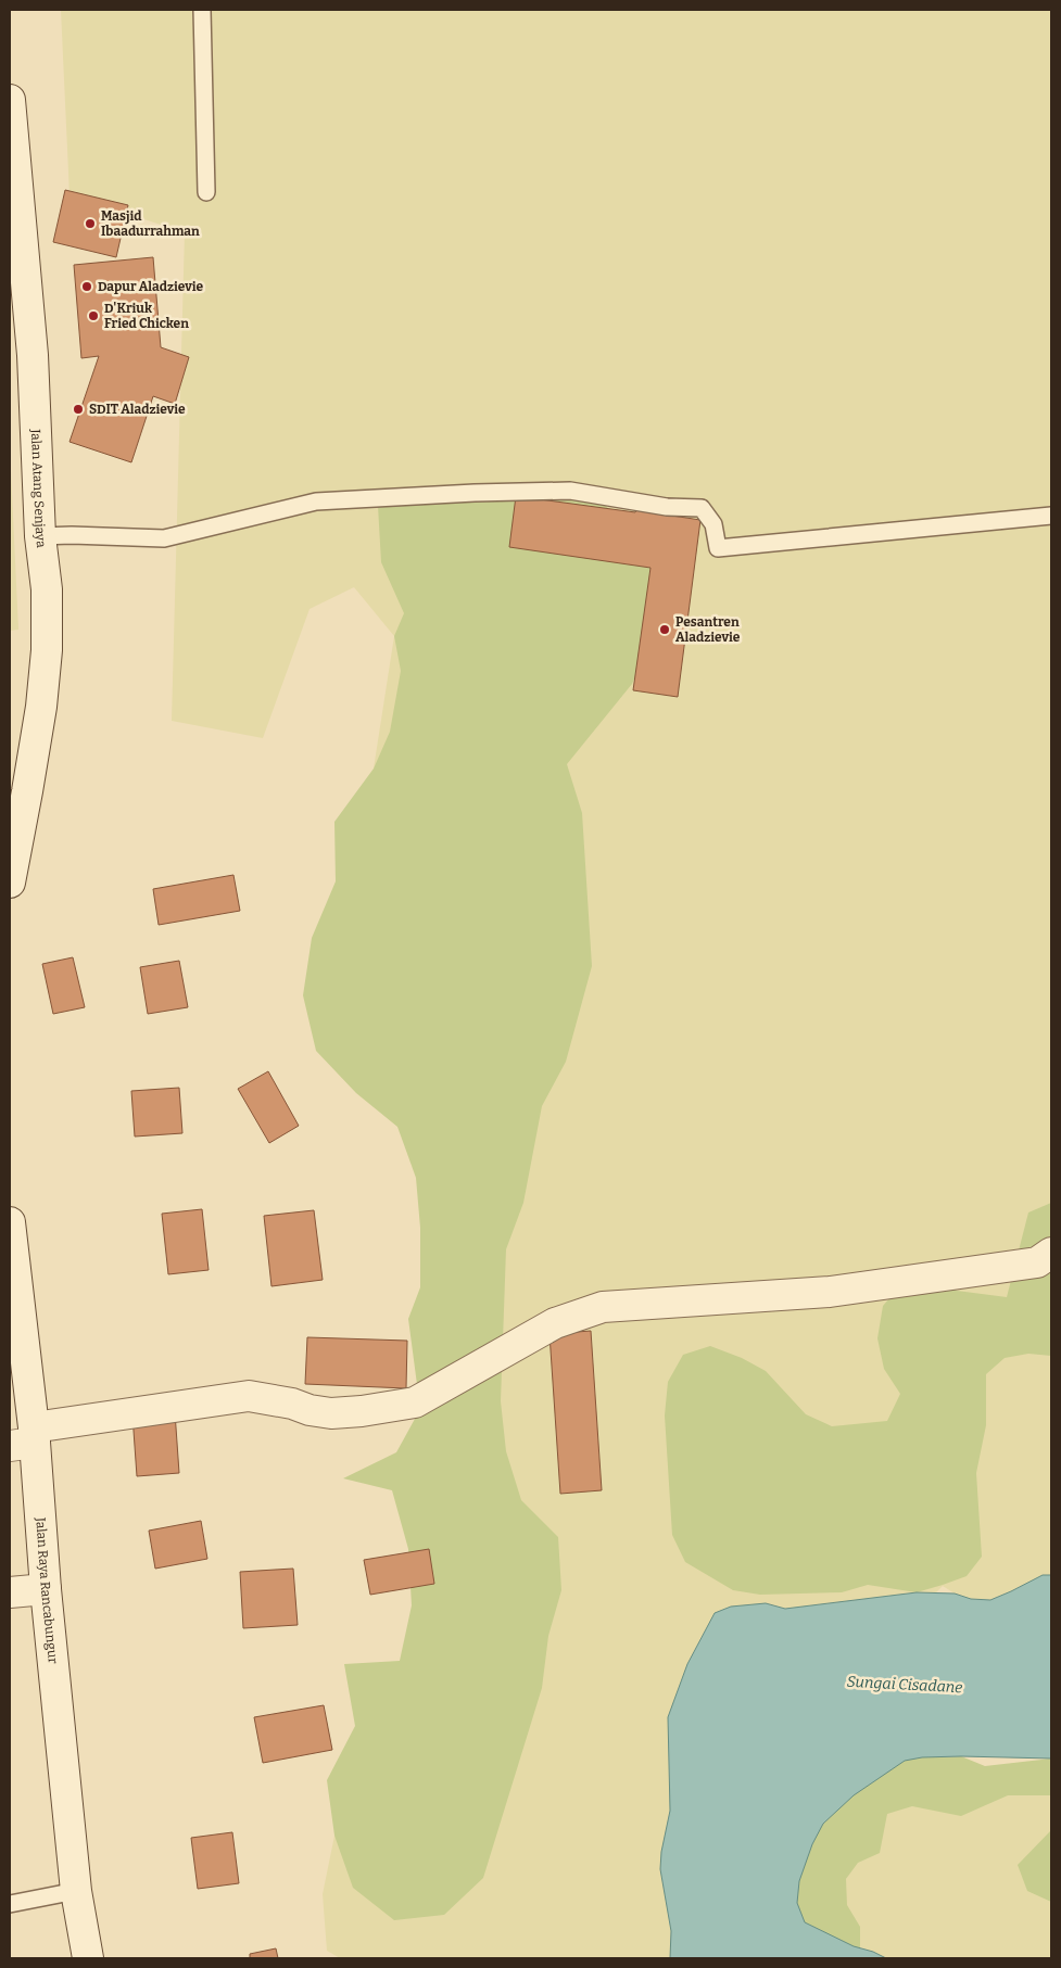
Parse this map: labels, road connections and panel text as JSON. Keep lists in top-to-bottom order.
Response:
{
  "streets": {
    "main road": ["Jalan Atang Senjaya", "Jalan Raya Rancabungur"]
  },
  "water": ["Sungai Cisadane"],
  "places": [
    "Masjid Ibaadurrahman",
    "Dapur Aladzievie",
    "D'Kriuk Fried Chicken",
    "SDIT Aladzievie",
    "Pesantren Aladzievie"
  ]
}
